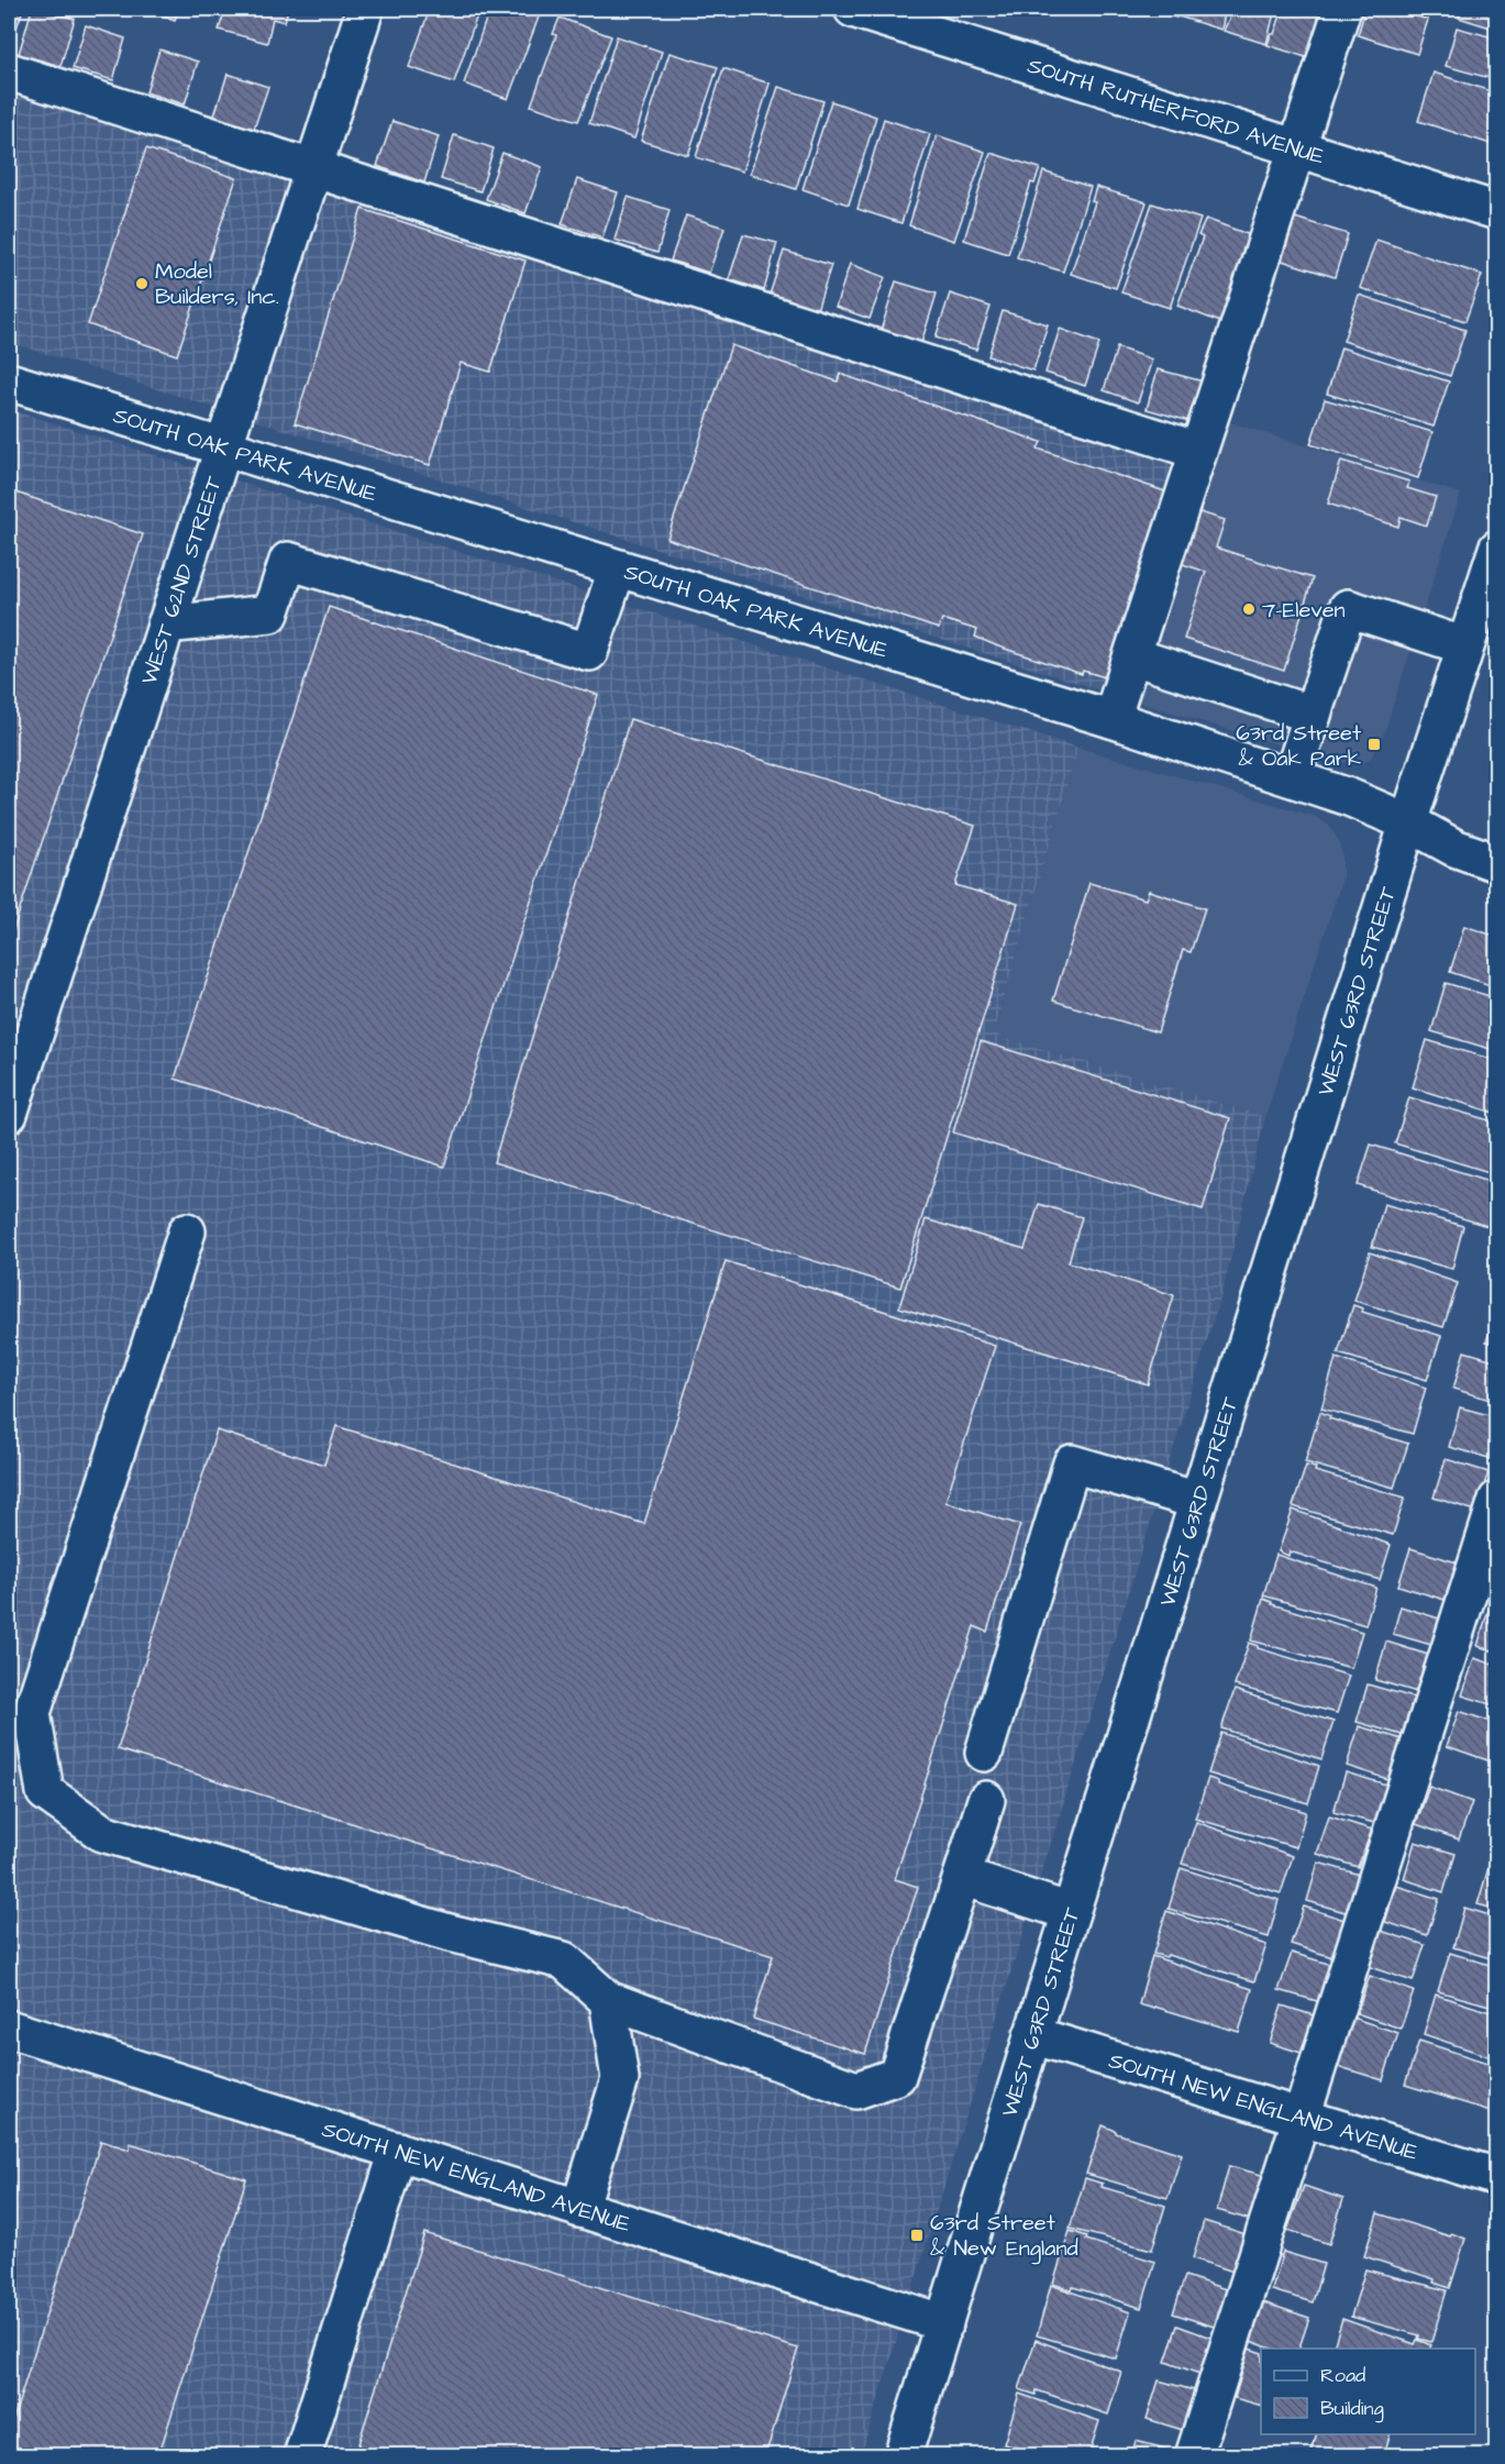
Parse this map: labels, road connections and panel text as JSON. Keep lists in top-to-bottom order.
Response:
{
  "streets": {
    "street": [
      "SOUTH RUTHERFORD AVENUE",
      "SOUTH OAK PARK AVENUE",
      "WEST 62ND STREET",
      "WEST 63RD STREET",
      "SOUTH NEW ENGLAND AVENUE"
    ]
  },
  "crossings": [
    ["SOUTH OAK PARK AVENUE", "WEST 62ND STREET"],
    ["SOUTH OAK PARK AVENUE", "WEST 63RD STREET"],
    ["WEST 63RD STREET", "SOUTH NEW ENGLAND AVENUE"]
  ],
  "places": {
    "other": ["Model Builders, Inc.", "7-Eleven"],
    "transit": ["63rd Street & Oak Park", "63rd Street & New England"]
  },
  "legend": ["Road", "Building"]
}
